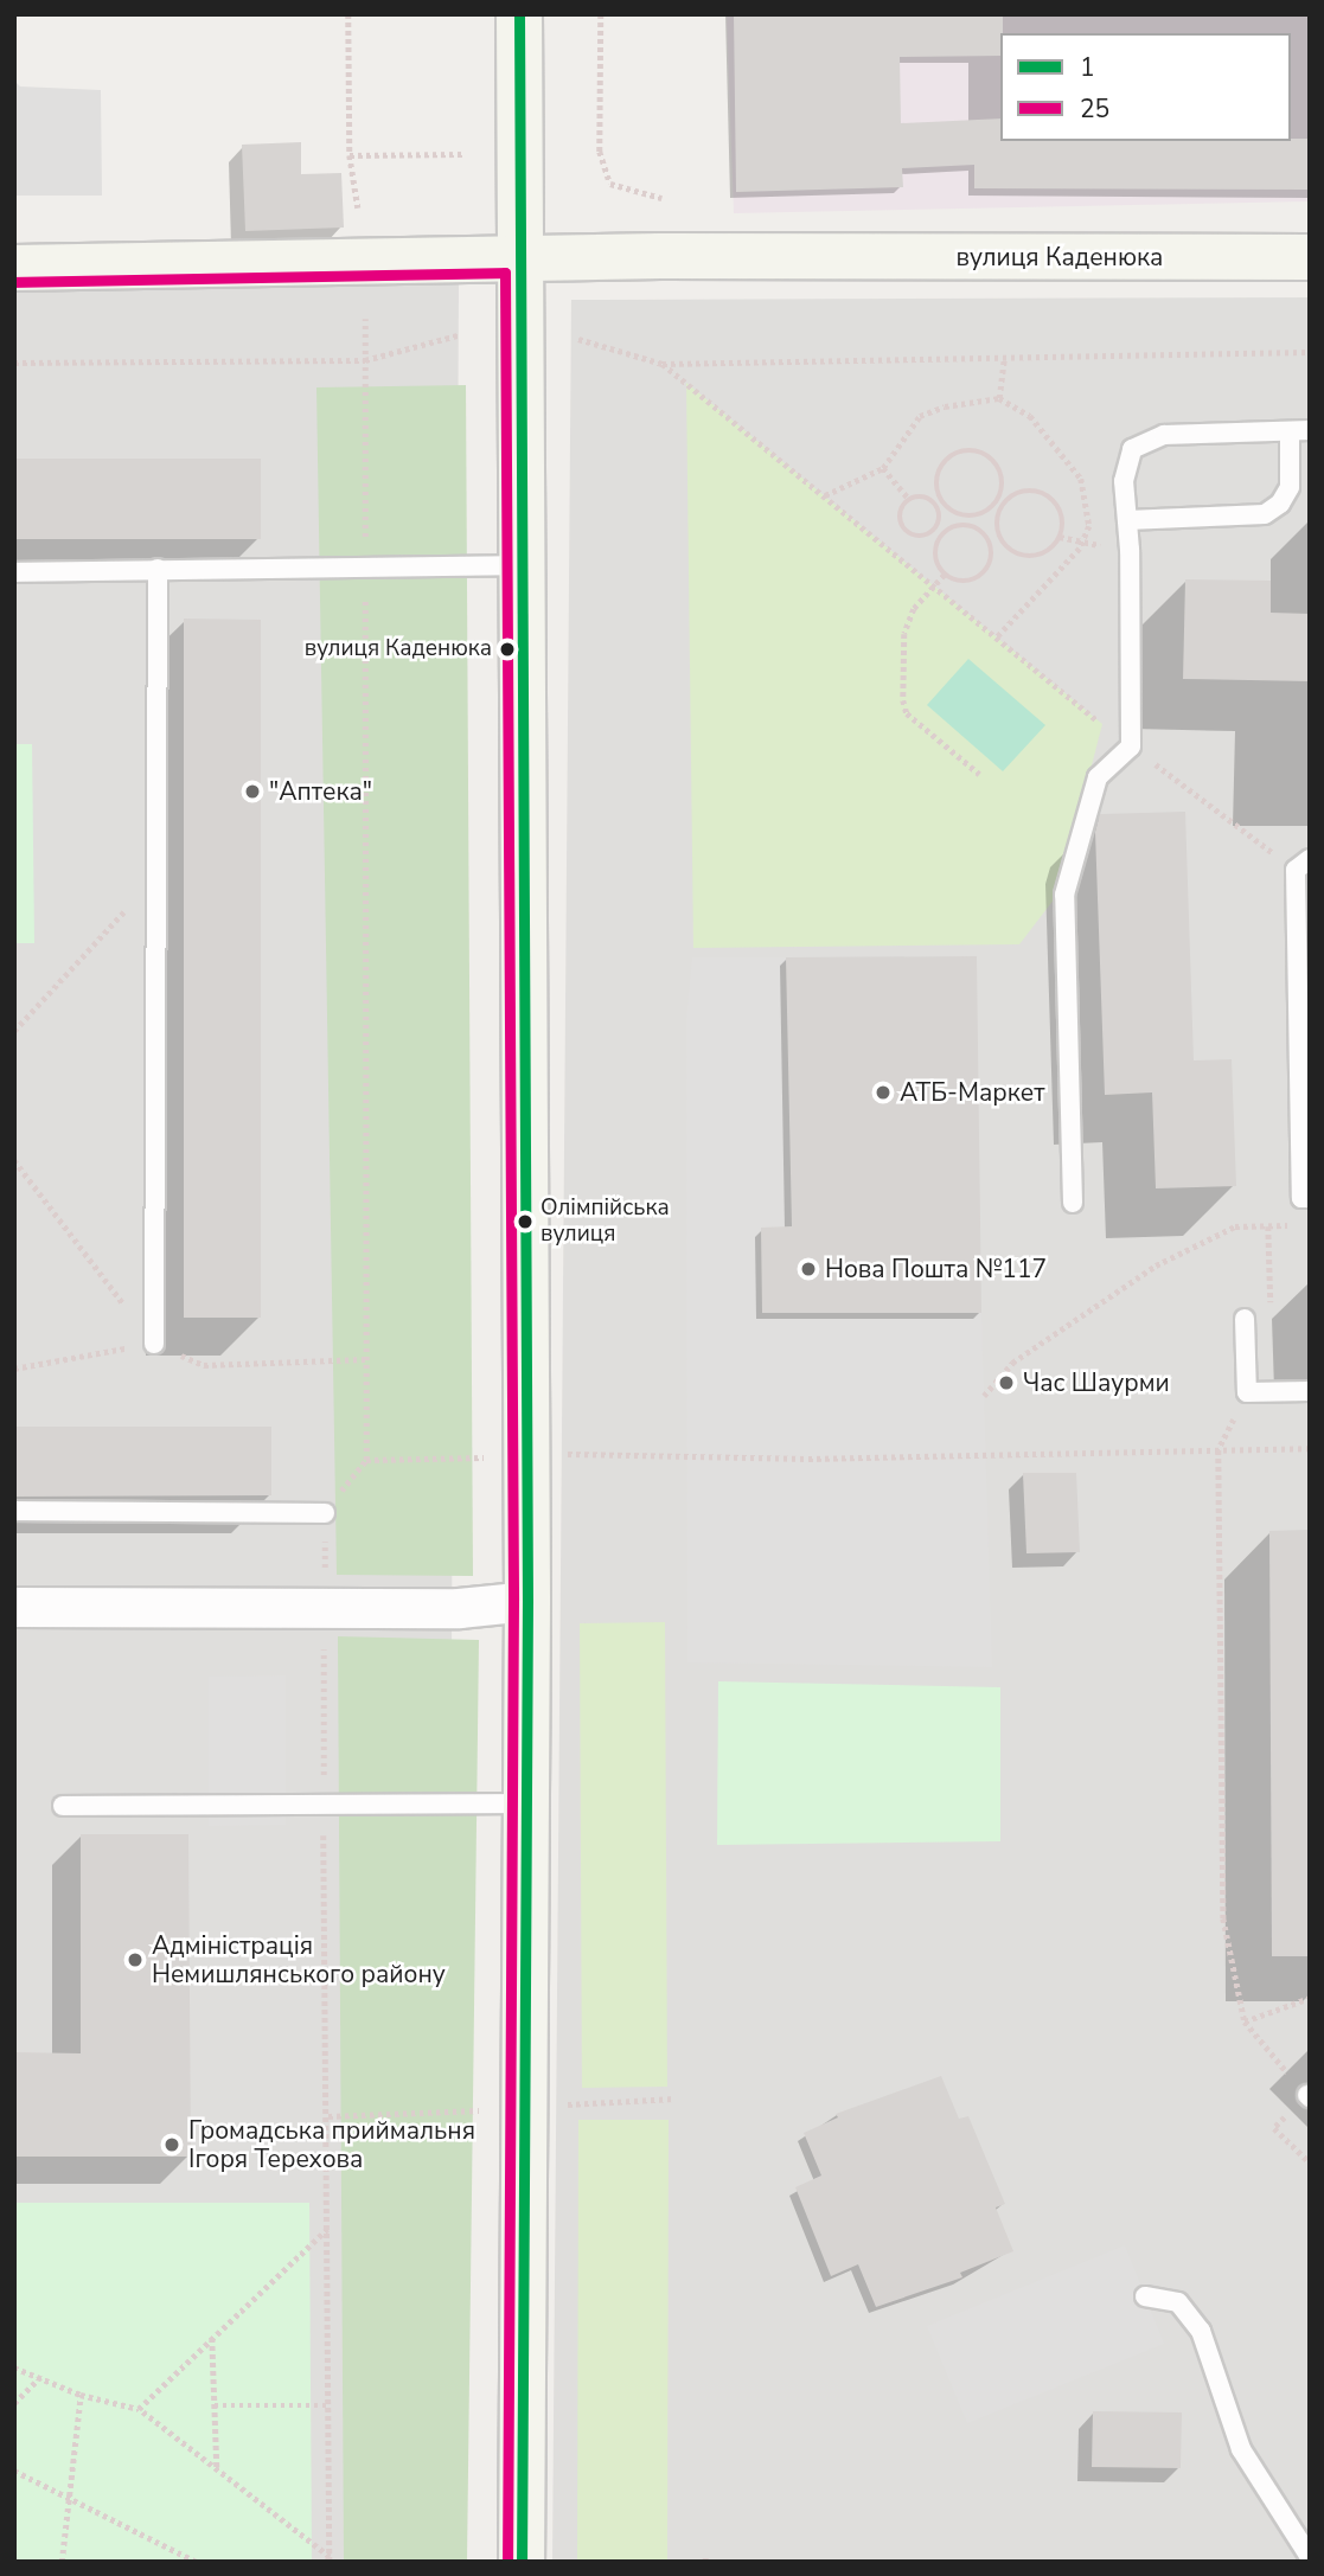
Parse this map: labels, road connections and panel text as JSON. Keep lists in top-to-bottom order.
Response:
{
  "streets": {
    "main road": ["вулиця Каденюка"]
  },
  "places": [
    "вулиця Каденюка",
    "\"Аптека\"",
    "АТБ-Маркет",
    "Олімпійська вулиця",
    "Нова Пошта №117",
    "Час Шаурми",
    "Адміністрація Немишлянського району",
    "Громадська приймальня Ігоря Терехова"
  ],
  "lines": ["transit line 1", "transit line 25"],
  "legend": ["1", "25"]
}
